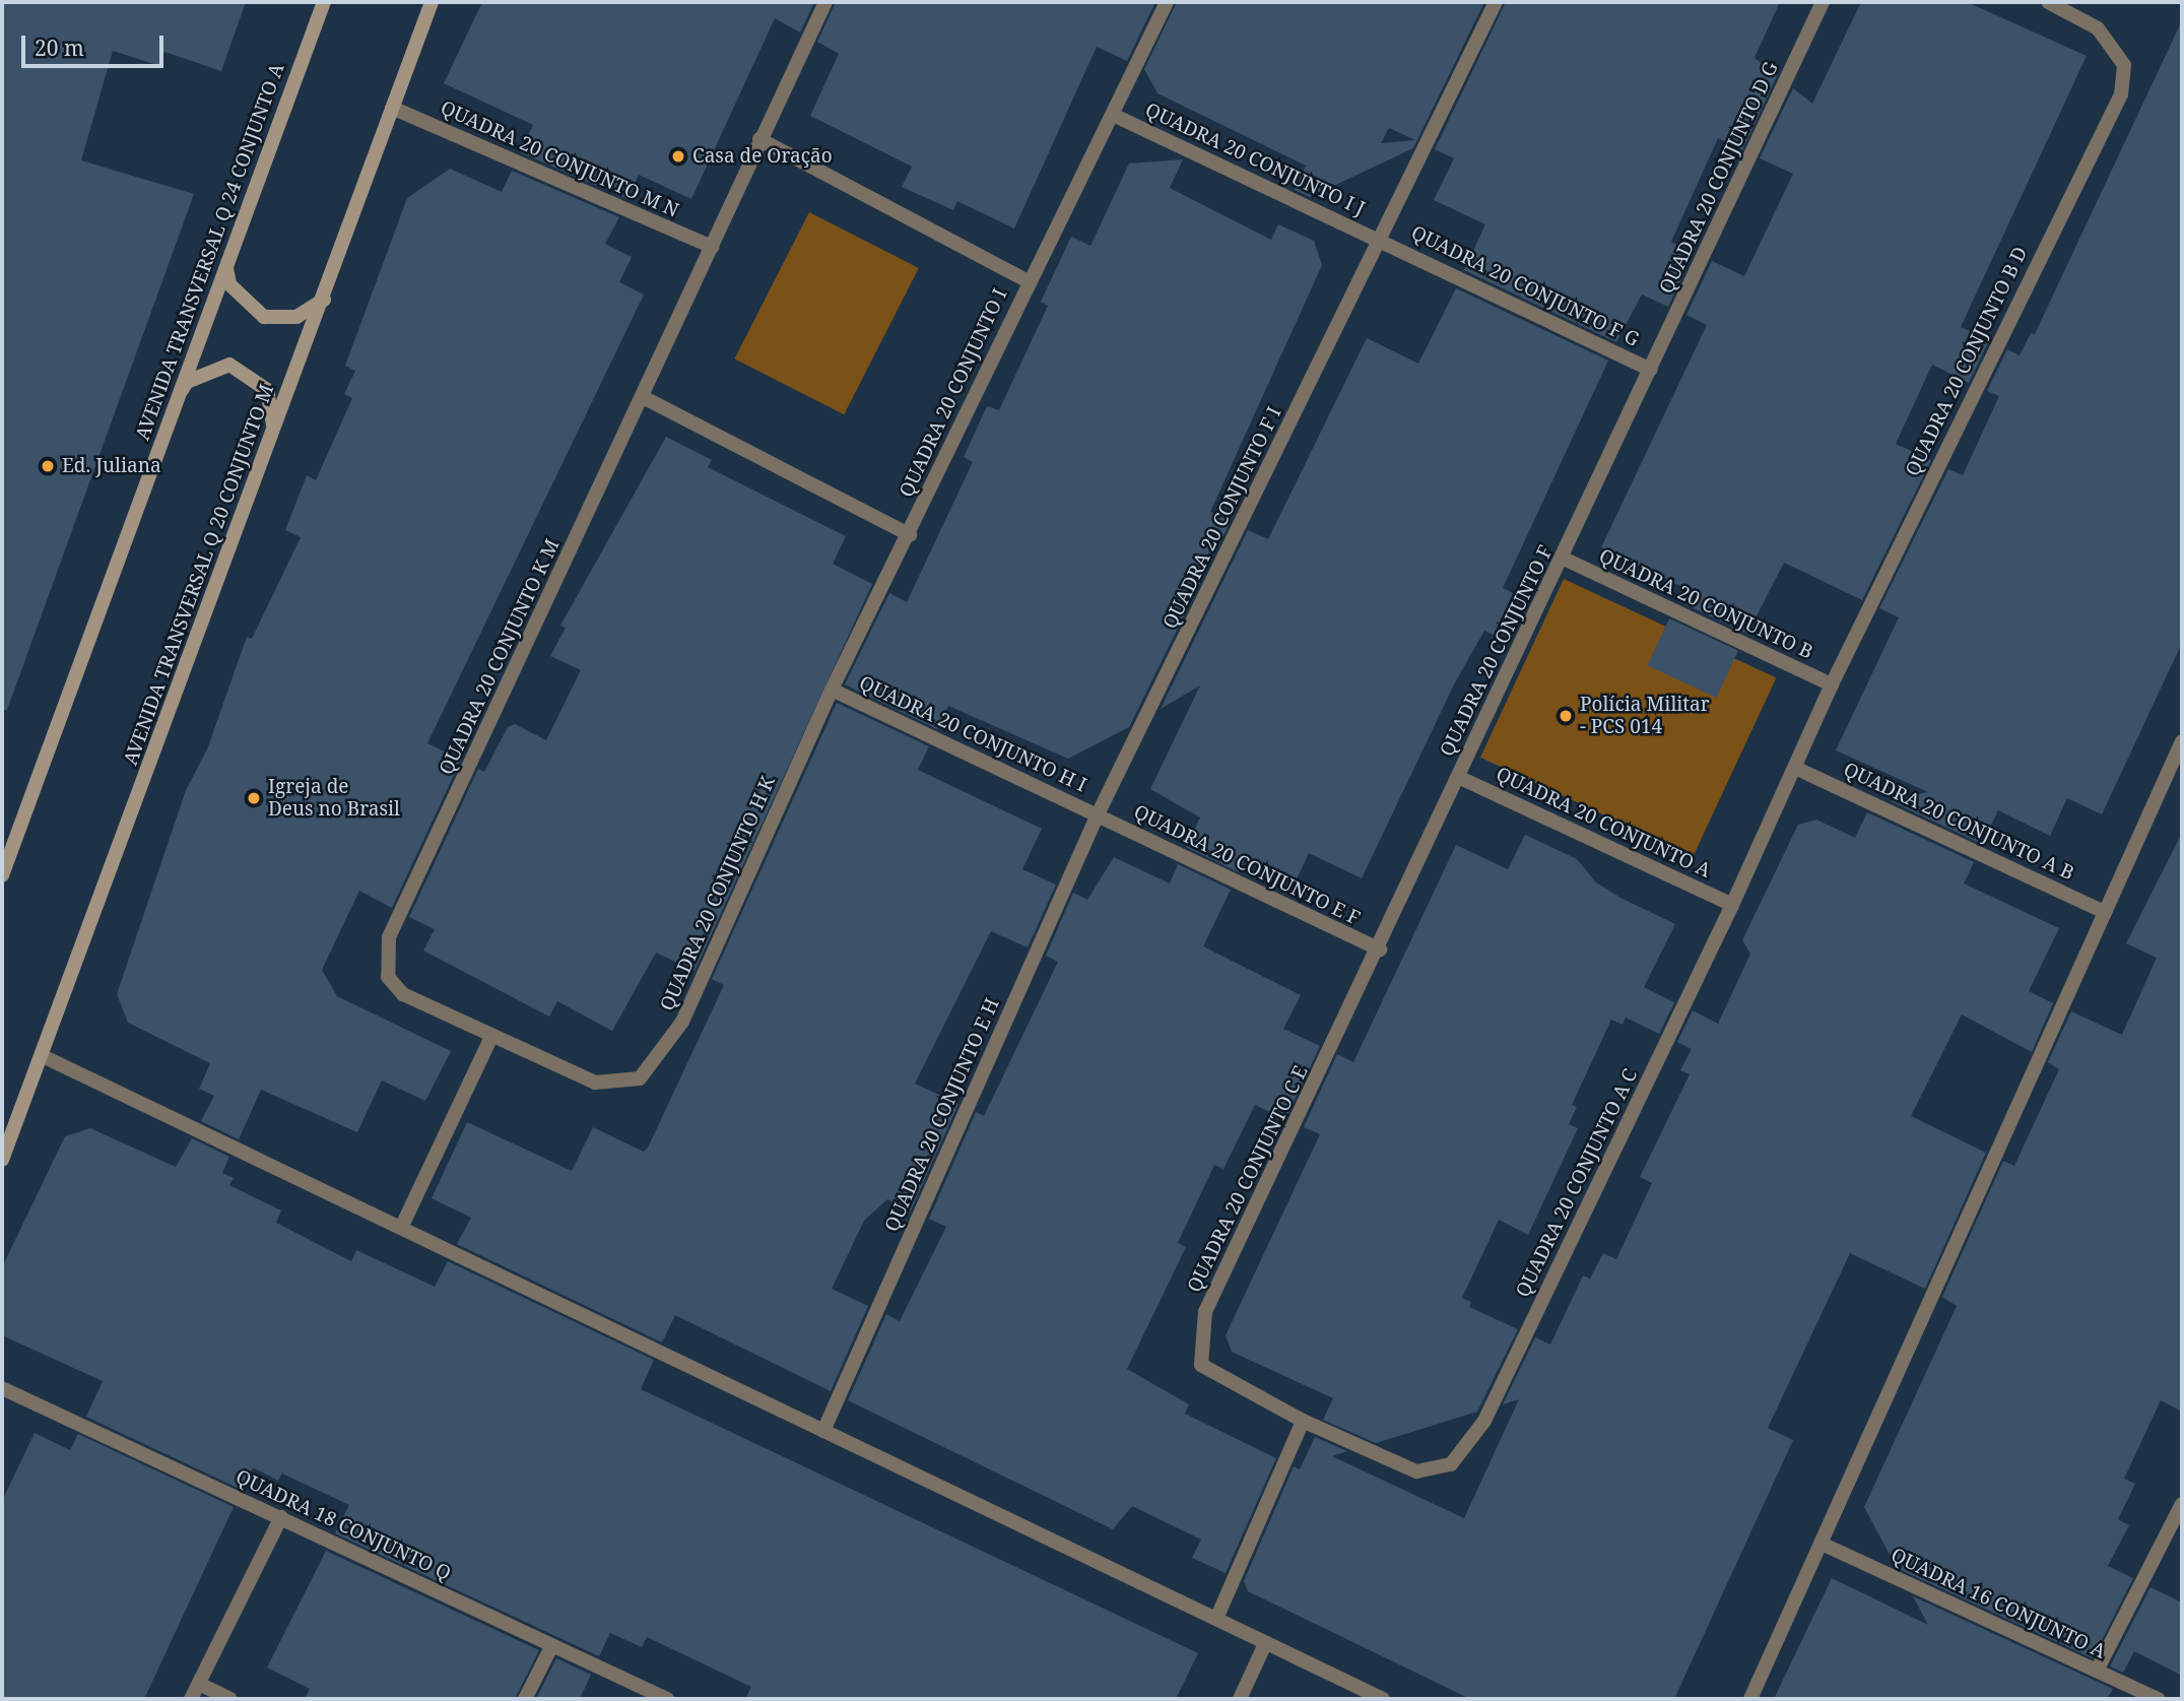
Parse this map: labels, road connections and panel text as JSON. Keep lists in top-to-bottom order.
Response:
{
  "streets": {
    "street": [
      "QUADRA 20 CONJUNTO M N",
      "QUADRA 20 CONJUNTO I J",
      "QUADRA 20 CONJUNTO D G",
      "AVENIDA TRANSVERSAL Q 24 CONJUNTO A",
      "QUADRA 20 CONJUNTO F G",
      "QUADRA 20 CONJUNTO B D",
      "QUADRA 20 CONJUNTO I",
      "QUADRA 20 CONJUNTO F I",
      "AVENIDA TRANSVERSAL Q 20 CONJUNTO M",
      "QUADRA 20 CONJUNTO B",
      "QUADRA 20 CONJUNTO F",
      "QUADRA 20 CONJUNTO K M",
      "QUADRA 20 CONJUNTO H I",
      "QUADRA 20 CONJUNTO A B",
      "QUADRA 20 CONJUNTO A",
      "QUADRA 20 CONJUNTO E F",
      "QUADRA 20 CONJUNTO H K",
      "QUADRA 20 CONJUNTO E H",
      "QUADRA 20 CONJUNTO C E",
      "QUADRA 20 CONJUNTO A C",
      "QUADRA 18 CONJUNTO Q",
      "QUADRA 16 CONJUNTO A"
    ]
  },
  "crossings": [
    ["QUADRA 20 CONJUNTO M N", "AVENIDA TRANSVERSAL Q 20 CONJUNTO M"],
    ["QUADRA 20 CONJUNTO M N", "QUADRA 20 CONJUNTO K M"],
    ["QUADRA 20 CONJUNTO I J", "QUADRA 20 CONJUNTO F G"],
    ["QUADRA 20 CONJUNTO I J", "QUADRA 20 CONJUNTO I"],
    ["QUADRA 20 CONJUNTO I J", "QUADRA 20 CONJUNTO F I"],
    ["QUADRA 20 CONJUNTO D G", "QUADRA 20 CONJUNTO F G"],
    ["QUADRA 20 CONJUNTO D G", "QUADRA 20 CONJUNTO F"],
    ["QUADRA 20 CONJUNTO F G", "QUADRA 20 CONJUNTO F I"],
    ["QUADRA 20 CONJUNTO F G", "QUADRA 20 CONJUNTO F"],
    ["QUADRA 20 CONJUNTO B D", "QUADRA 20 CONJUNTO B"],
    ["QUADRA 20 CONJUNTO B D", "QUADRA 20 CONJUNTO A B"],
    ["QUADRA 20 CONJUNTO B D", "QUADRA 20 CONJUNTO A C"],
    ["QUADRA 20 CONJUNTO I", "QUADRA 20 CONJUNTO H I"],
    ["QUADRA 20 CONJUNTO I", "QUADRA 20 CONJUNTO H K"],
    ["QUADRA 20 CONJUNTO F I", "QUADRA 20 CONJUNTO H I"],
    ["QUADRA 20 CONJUNTO F I", "QUADRA 20 CONJUNTO E F"],
    ["QUADRA 20 CONJUNTO F I", "QUADRA 20 CONJUNTO E H"],
    ["QUADRA 20 CONJUNTO B", "QUADRA 20 CONJUNTO F"],
    ["QUADRA 20 CONJUNTO F", "QUADRA 20 CONJUNTO A"],
    ["QUADRA 20 CONJUNTO F", "QUADRA 20 CONJUNTO E F"],
    ["QUADRA 20 CONJUNTO F", "QUADRA 20 CONJUNTO C E"],
    ["QUADRA 20 CONJUNTO K M", "QUADRA 20 CONJUNTO H K"],
    ["QUADRA 20 CONJUNTO H I", "QUADRA 20 CONJUNTO E F"],
    ["QUADRA 20 CONJUNTO H I", "QUADRA 20 CONJUNTO H K"],
    ["QUADRA 20 CONJUNTO H I", "QUADRA 20 CONJUNTO E H"],
    ["QUADRA 20 CONJUNTO A B", "QUADRA 20 CONJUNTO A C"],
    ["QUADRA 20 CONJUNTO A", "QUADRA 20 CONJUNTO A C"],
    ["QUADRA 20 CONJUNTO E F", "QUADRA 20 CONJUNTO E H"],
    ["QUADRA 20 CONJUNTO E F", "QUADRA 20 CONJUNTO C E"],
    ["QUADRA 20 CONJUNTO C E", "QUADRA 20 CONJUNTO A C"]
  ],
  "places": [
    "Casa de Oração",
    "Ed. Juliana",
    "Polícia Militar - PCS 014",
    "Igreja de Deus no Brasil"
  ],
  "scale_bar": "20 m"
}
